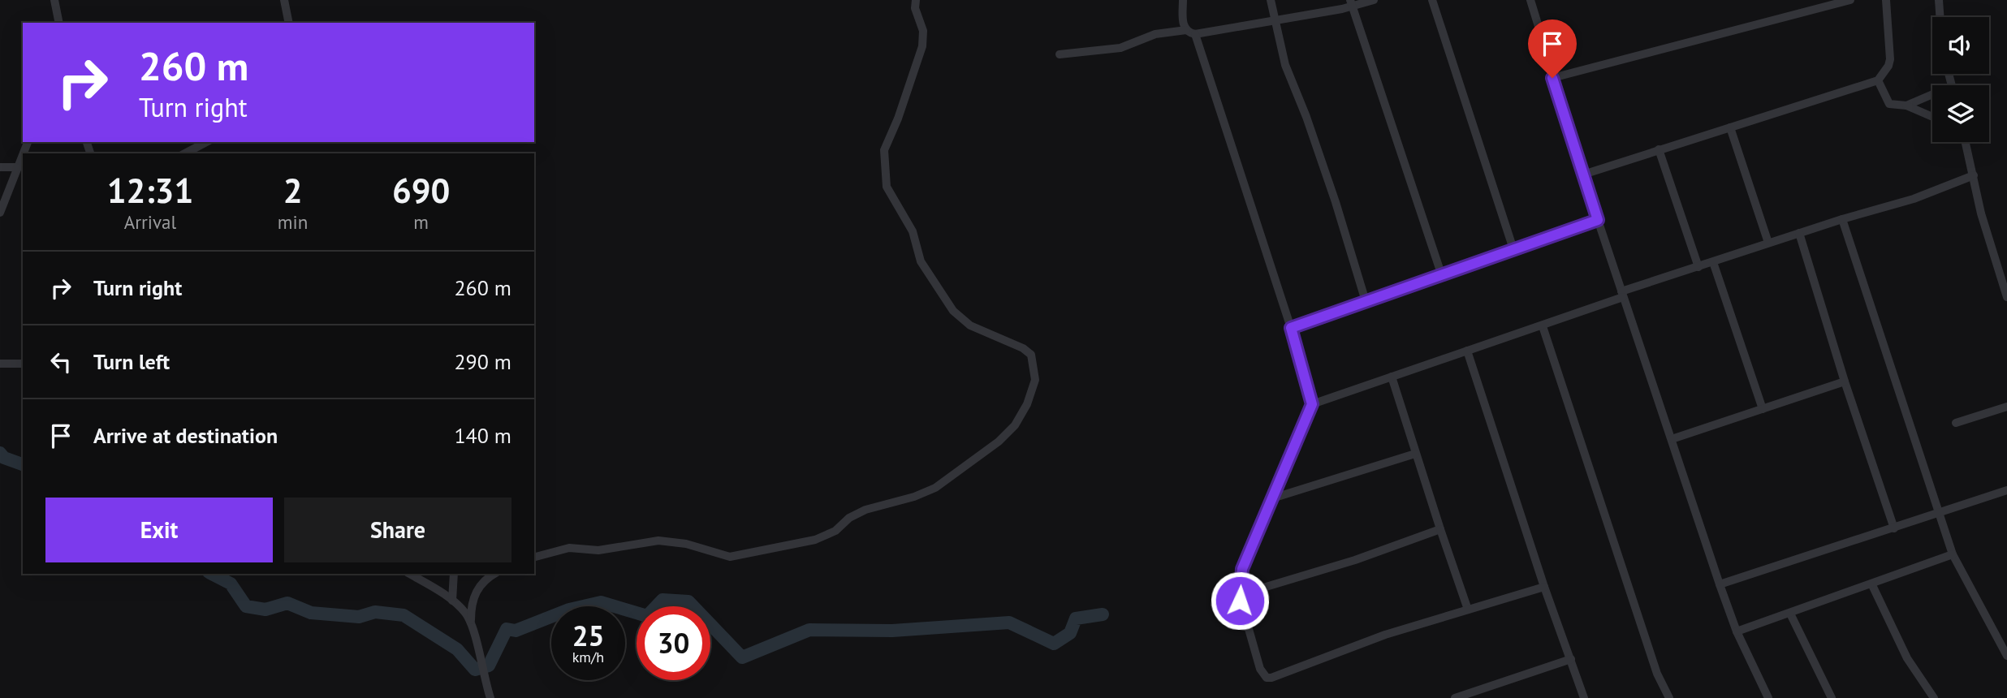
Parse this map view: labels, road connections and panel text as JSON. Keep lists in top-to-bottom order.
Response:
{
  "page": {
    "turn": ["260 m", "Turn right"],
    "eta": [
      "12:31",
      "Arrival",
      "2",
      "min",
      "690",
      "m"
    ],
    "list": [
      {
        "name": "Turn right",
        "value": "260 m"
      },
      {
        "name": "Turn left",
        "value": "290 m"
      },
      {
        "name": "Arrive at destination",
        "value": "140 m"
      }
    ],
    "buttons": ["Exit", "Share"],
    "speed": "25 km/h",
    "limit": "30"
  }
}
